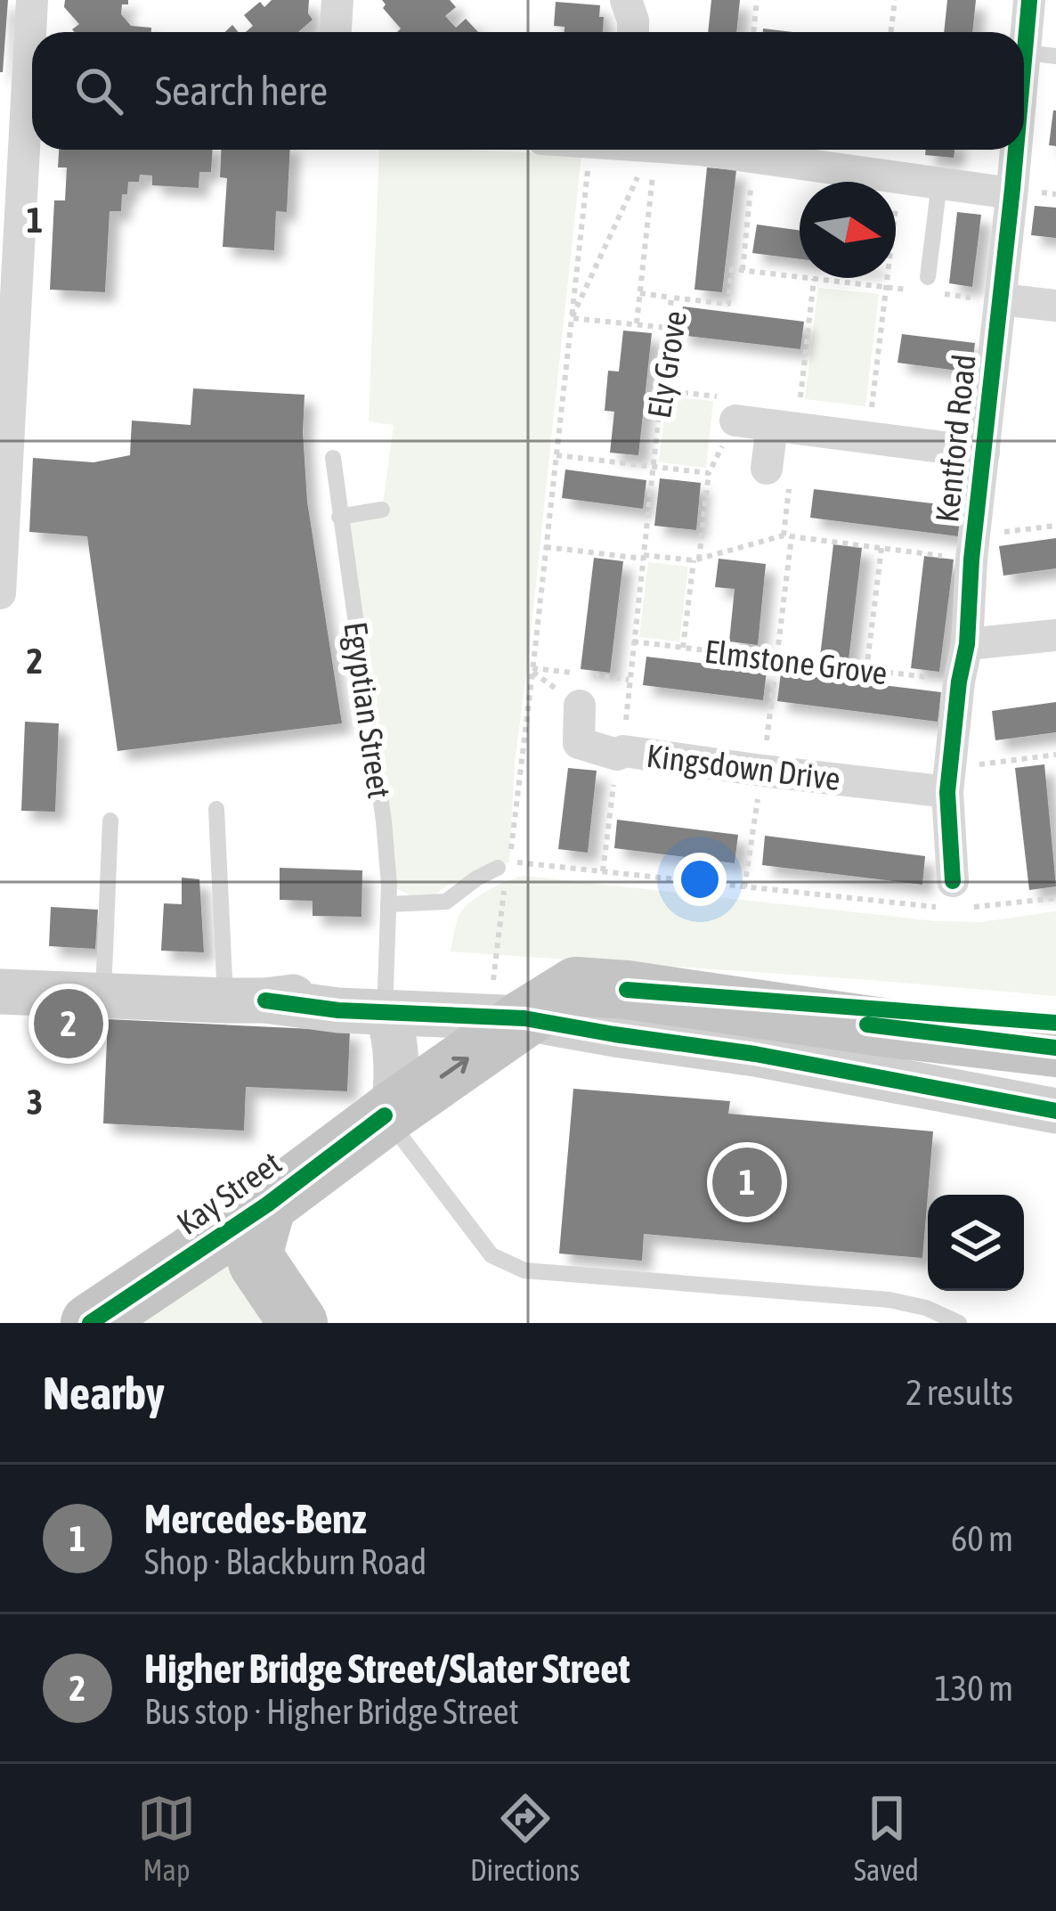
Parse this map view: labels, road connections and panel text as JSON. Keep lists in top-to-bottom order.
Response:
{
  "streets": {
    "highway": ["Kay Street"],
    "street": ["Kentford Road", "Kingsdown Drive"],
    "lane": ["Egyptian Street"],
    "path": ["Ely Grove", "Elmstone Grove"]
  },
  "crossings": [
    ["Ely Grove", "Elmstone Grove"],
    ["Ely Grove", "Kingsdown Drive"],
    ["Kentford Road", "Elmstone Grove"],
    ["Kentford Road", "Kingsdown Drive"]
  ],
  "north": "right",
  "page": {
    "search": "Search here",
    "pins": ["2", "1"],
    "heading": ["Nearby", "2 results"],
    "list": [
      {
        "mark": "1",
        "name": "Mercedes-Benz",
        "note": "Shop · Blackburn Road",
        "value": "60 m"
      },
      {
        "mark": "2",
        "name": "Higher Bridge Street/Slater Street",
        "note": "Bus stop · Higher Bridge Street",
        "value": "130 m"
      }
    ],
    "nav": ["Map", "Directions", "Saved"]
  },
  "grid": {
    "rows": ["1", "2", "3"]
  }
}
